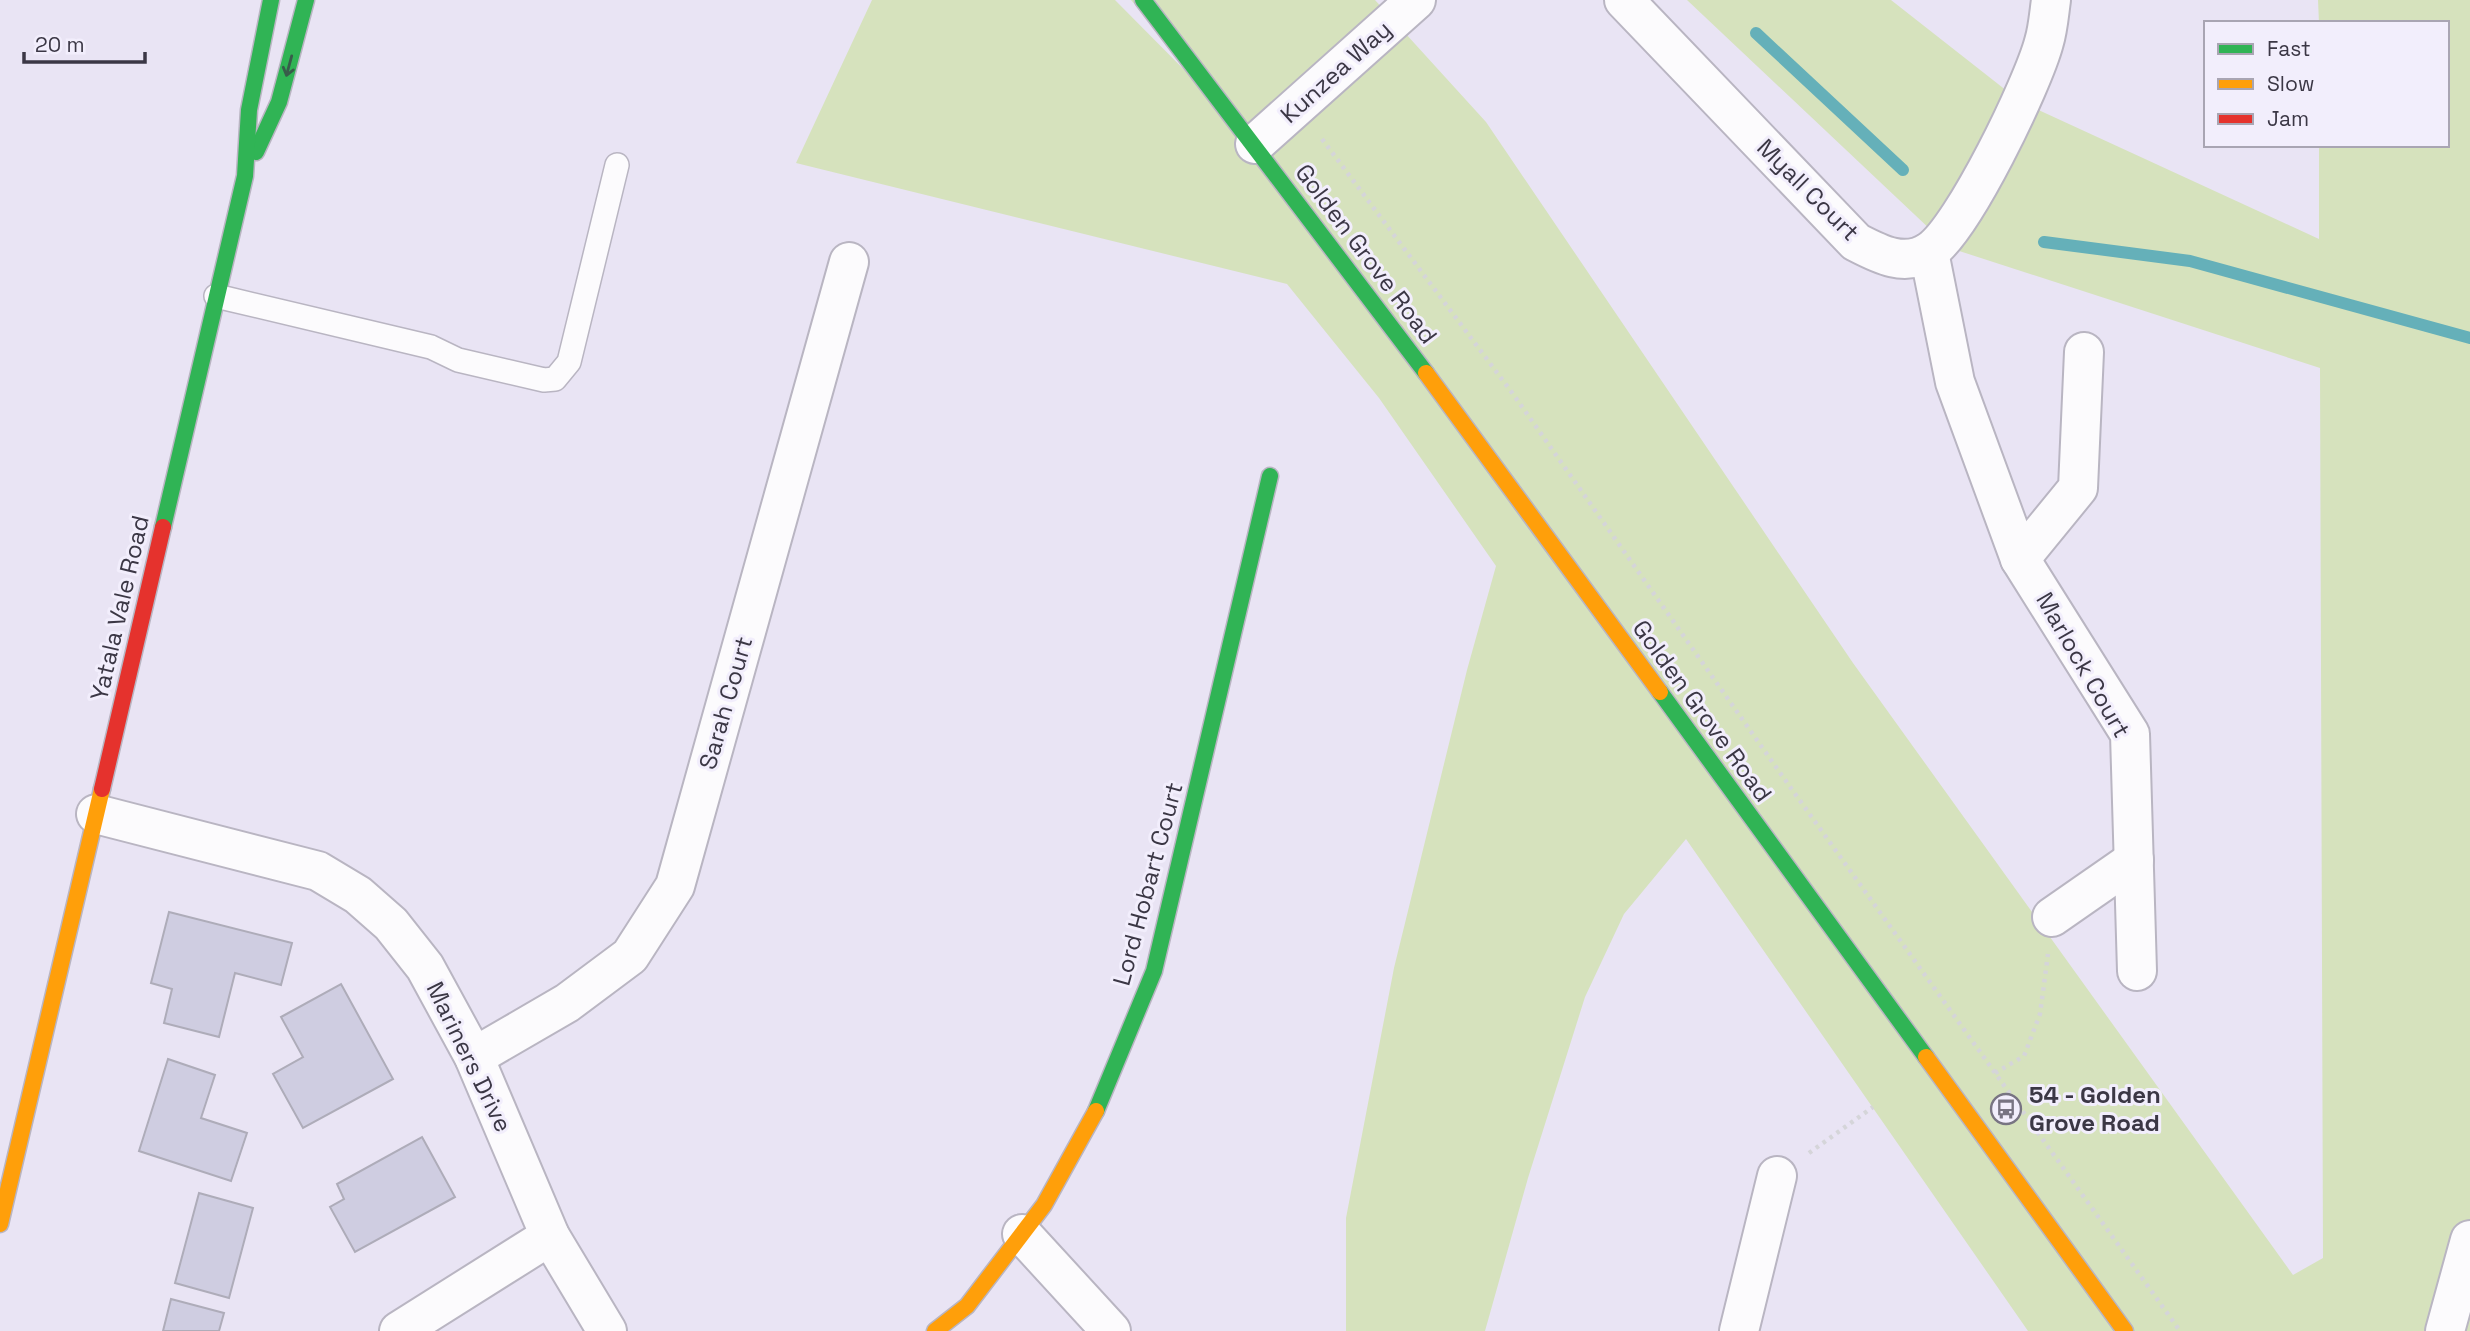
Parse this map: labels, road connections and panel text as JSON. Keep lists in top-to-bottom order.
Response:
{
  "streets": {
    "main road": ["Golden Grove Road", "Yatala Vale Road", "Lord Hobart Court"],
    "street": [
      "Kunzea Way",
      "Myall Court",
      "Marlock Court",
      "Sarah Court",
      "Mariners Drive"
    ]
  },
  "crossings": [
    ["Kunzea Way", "Golden Grove Road"],
    ["Myall Court", "Marlock Court"],
    ["Yatala Vale Road", "Mariners Drive"],
    ["Sarah Court", "Mariners Drive"]
  ],
  "places": {
    "bus stop": ["54 - Golden Grove Road"]
  },
  "legend": ["Fast", "Slow", "Jam"],
  "scale_bar": "20 m"
}
